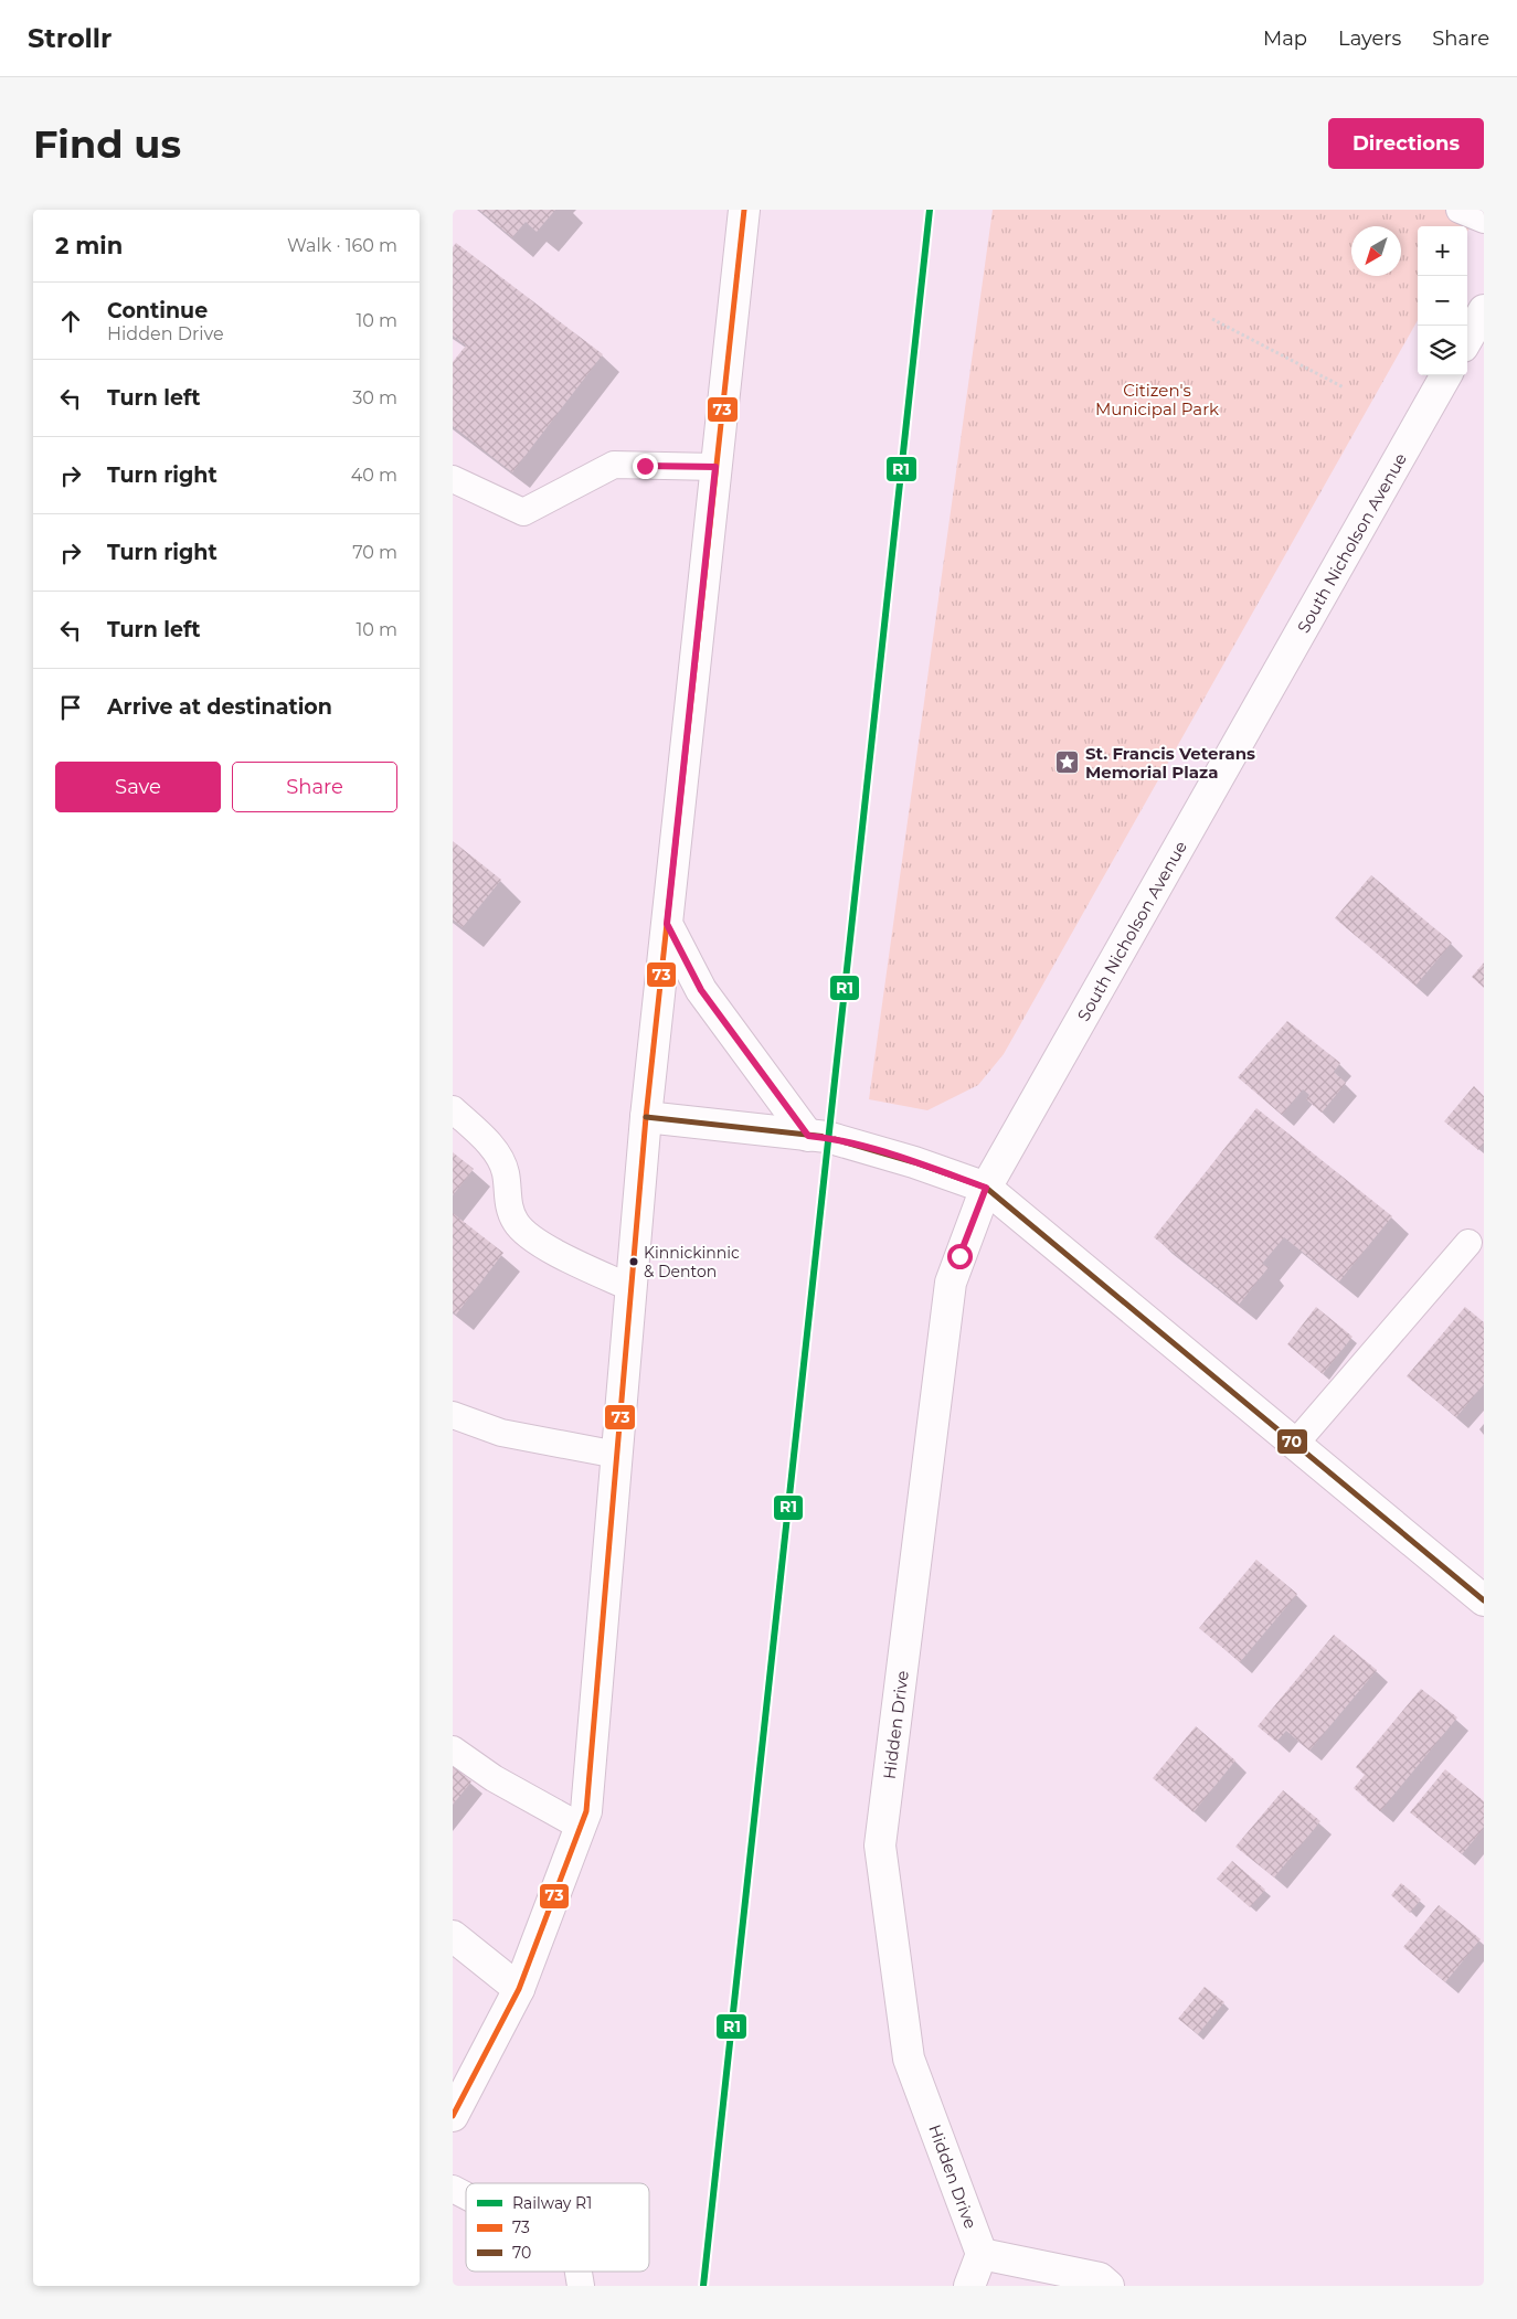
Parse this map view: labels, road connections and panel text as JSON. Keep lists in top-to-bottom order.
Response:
{
  "streets": {
    "street": ["South Nicholson Avenue", "Hidden Drive"]
  },
  "crossings": [
    ["South Nicholson Avenue", "Hidden Drive"]
  ],
  "parks": ["Citizen's Municipal Park"],
  "places": {
    "place": ["St. Francis Veterans Memorial Plaza"],
    "other": ["Kinnickinnic & Denton"]
  },
  "lines": ["rail line R1", "transit line 73", "transit line 70"],
  "legend": ["Railway R1", "73", "70"],
  "north": "bottom left",
  "page": {
    "header": "Strollr",
    "nav": ["Map", "Layers", "Share"],
    "buttons": [
      "Directions",
      ["Save", "Share"]
    ],
    "title": "Find us",
    "heading": ["2 min", "Walk · 160 m"],
    "map_buttons": ["+", "−"],
    "list": [
      ["Continue", "Hidden Drive", "10 m"],
      ["Turn left", "30 m"],
      ["Turn right", "40 m"],
      ["Turn right", "70 m"],
      ["Turn left", "10 m"],
      "Arrive at destination"
    ]
  }
}
